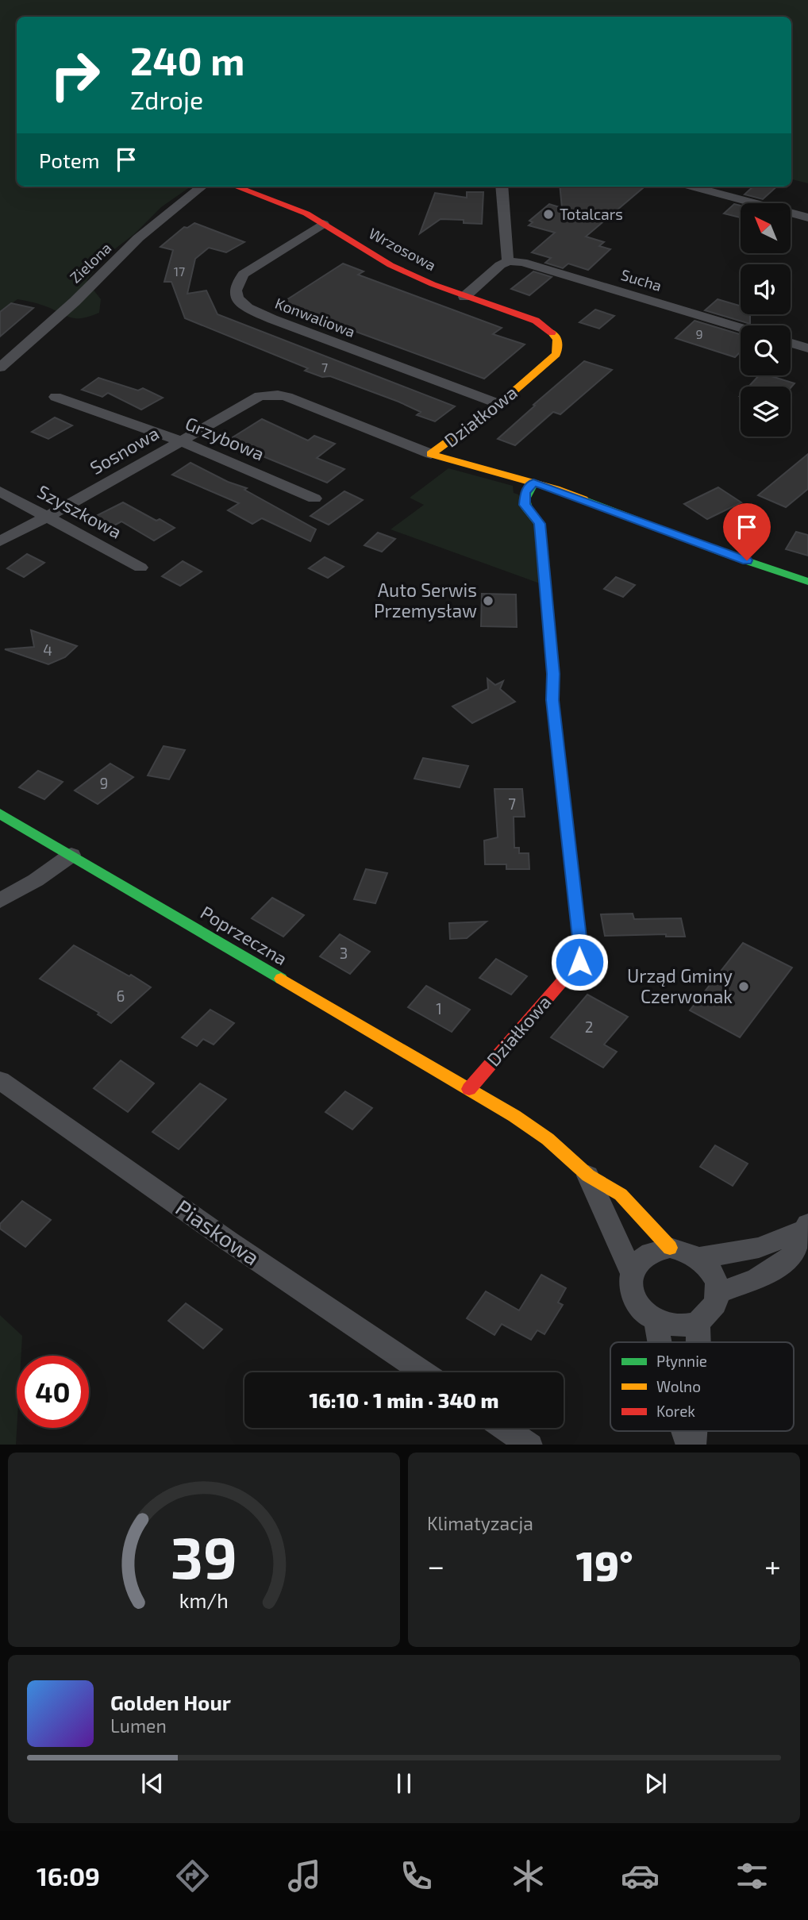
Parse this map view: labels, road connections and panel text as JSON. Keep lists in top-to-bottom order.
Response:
{
  "streets": {
    "street": [
      "Wrzosowa",
      "Zielona",
      "Sucha",
      "Konwaliowa",
      "Działkowa",
      "Grzybowa",
      "Sosnowa",
      "Szyszkowa",
      "Poprzeczna",
      "Piaskowa"
    ]
  },
  "crossings": [
    ["Wrzosowa", "Konwaliowa"],
    ["Wrzosowa", "Działkowa"],
    ["Konwaliowa", "Działkowa"],
    ["Działkowa", "Sosnowa"],
    ["Działkowa", "Poprzeczna"],
    ["Grzybowa", "Sosnowa"],
    ["Sosnowa", "Szyszkowa"]
  ],
  "places": ["Totalcars", "Auto Serwis Przemysław", "Urząd Gminy Czerwonak"],
  "house_numbers": [
    "17",
    "9",
    "7",
    "4",
    "9",
    "7",
    "3",
    "6",
    "1",
    "2"
  ],
  "legend": ["Płynnie", "Wolno", "Korek"],
  "north": "top left",
  "page": {
    "turn": ["240 m", "Zdroje"],
    "then": "Potem",
    "limit": "40",
    "trip": "16:10 · 1 min · 340 m",
    "tile": "Klimatyzacja",
    "heat": ["−", "19°", "+"],
    "song": ["Golden Hour", "Lumen"],
    "tabs": "16:09",
    "gauge": ["39", "km/h"]
  }
}
